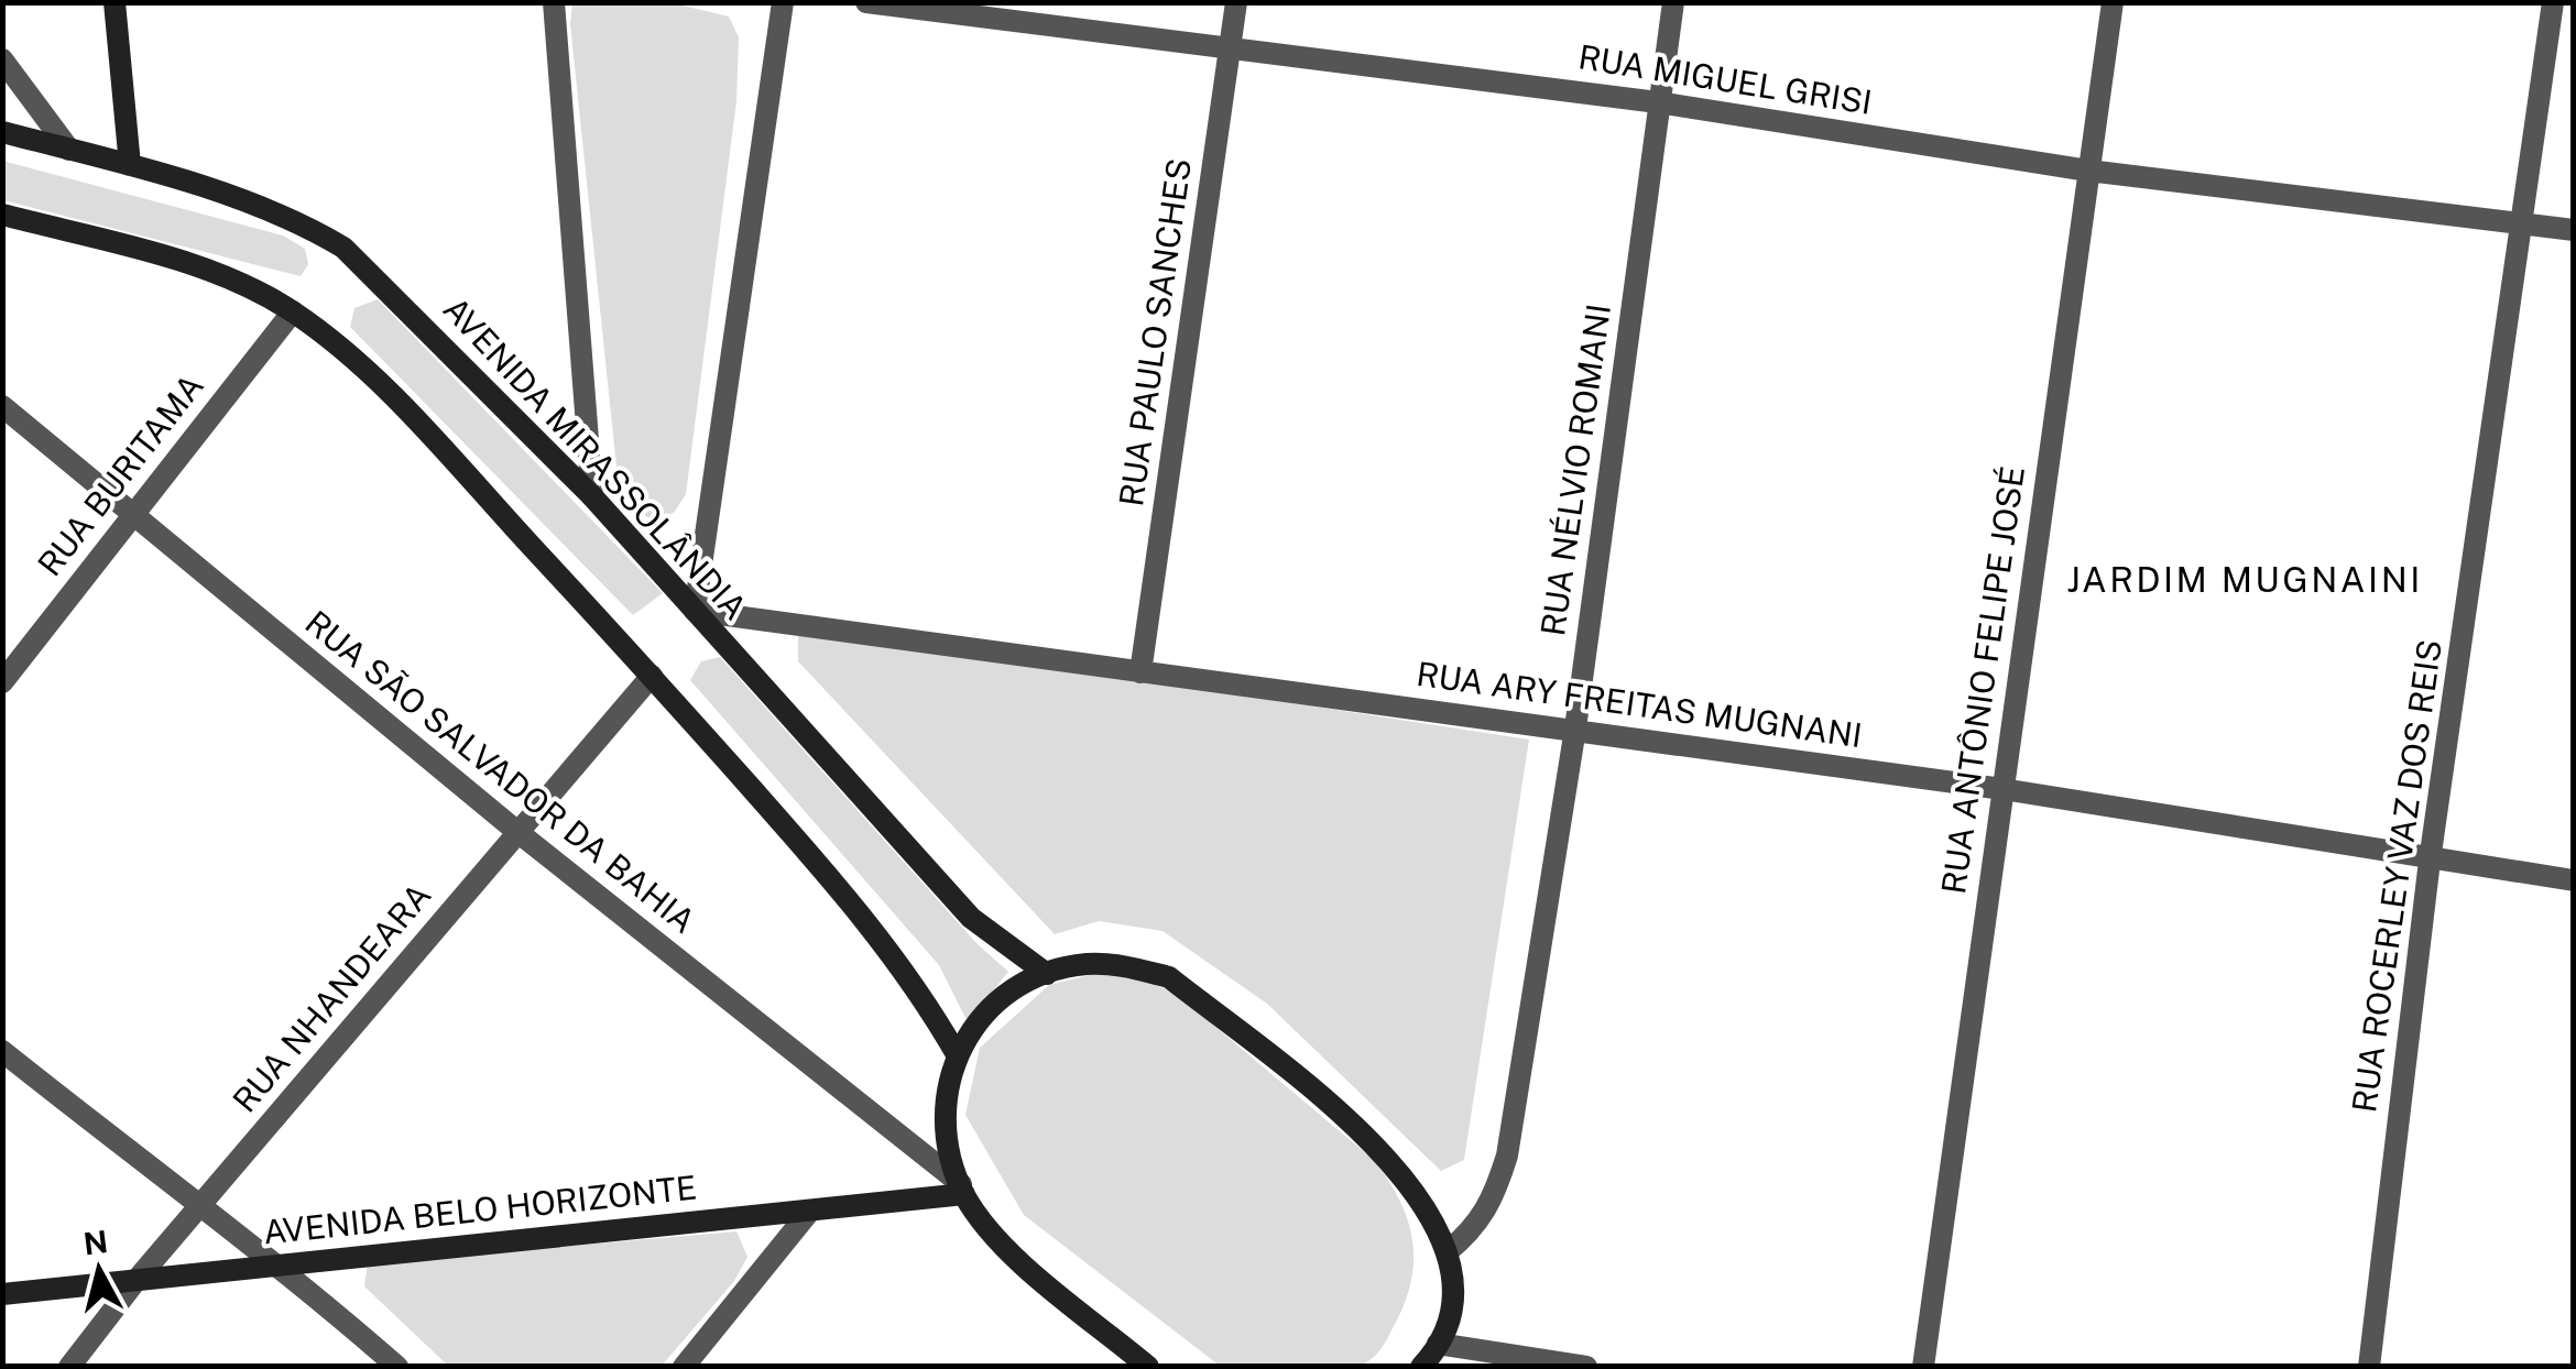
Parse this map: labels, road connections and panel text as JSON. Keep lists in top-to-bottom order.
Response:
{
  "streets": {
    "main road": ["AVENIDA MIRASSOLÂNDIA", "AVENIDA BELO HORIZONTE"],
    "street": [
      "RUA MIGUEL GRISI",
      "RUA PAULO SANCHES",
      "RUA NÉLVIO ROMANI",
      "RUA BURITAMA",
      "RUA ANTÔNIO FELIPE JOSÉ",
      "RUA ARY FREITAS MUGNANI",
      "RUA SÃO SALVADOR DA BAHIA",
      "RUA ROCERLEY VAZ DOS REIS",
      "RUA NHANDEARA"
    ]
  },
  "crossings": [
    ["RUA MIGUEL GRISI", "RUA PAULO SANCHES"],
    ["RUA MIGUEL GRISI", "RUA NÉLVIO ROMANI"],
    ["RUA MIGUEL GRISI", "RUA ANTÔNIO FELIPE JOSÉ"],
    ["RUA MIGUEL GRISI", "RUA ROCERLEY VAZ DOS REIS"],
    ["RUA PAULO SANCHES", "RUA ARY FREITAS MUGNANI"],
    ["AVENIDA MIRASSOLÂNDIA", "RUA ARY FREITAS MUGNANI"],
    ["RUA NÉLVIO ROMANI", "RUA ARY FREITAS MUGNANI"],
    ["RUA BURITAMA", "RUA SÃO SALVADOR DA BAHIA"],
    ["RUA ANTÔNIO FELIPE JOSÉ", "RUA ARY FREITAS MUGNANI"],
    ["RUA ARY FREITAS MUGNANI", "RUA ROCERLEY VAZ DOS REIS"],
    ["RUA SÃO SALVADOR DA BAHIA", "RUA NHANDEARA"],
    ["RUA SÃO SALVADOR DA BAHIA", "AVENIDA BELO HORIZONTE"],
    ["RUA NHANDEARA", "AVENIDA BELO HORIZONTE"]
  ],
  "districts": ["JARDIM MUGNAINI"],
  "north": "top"
}
